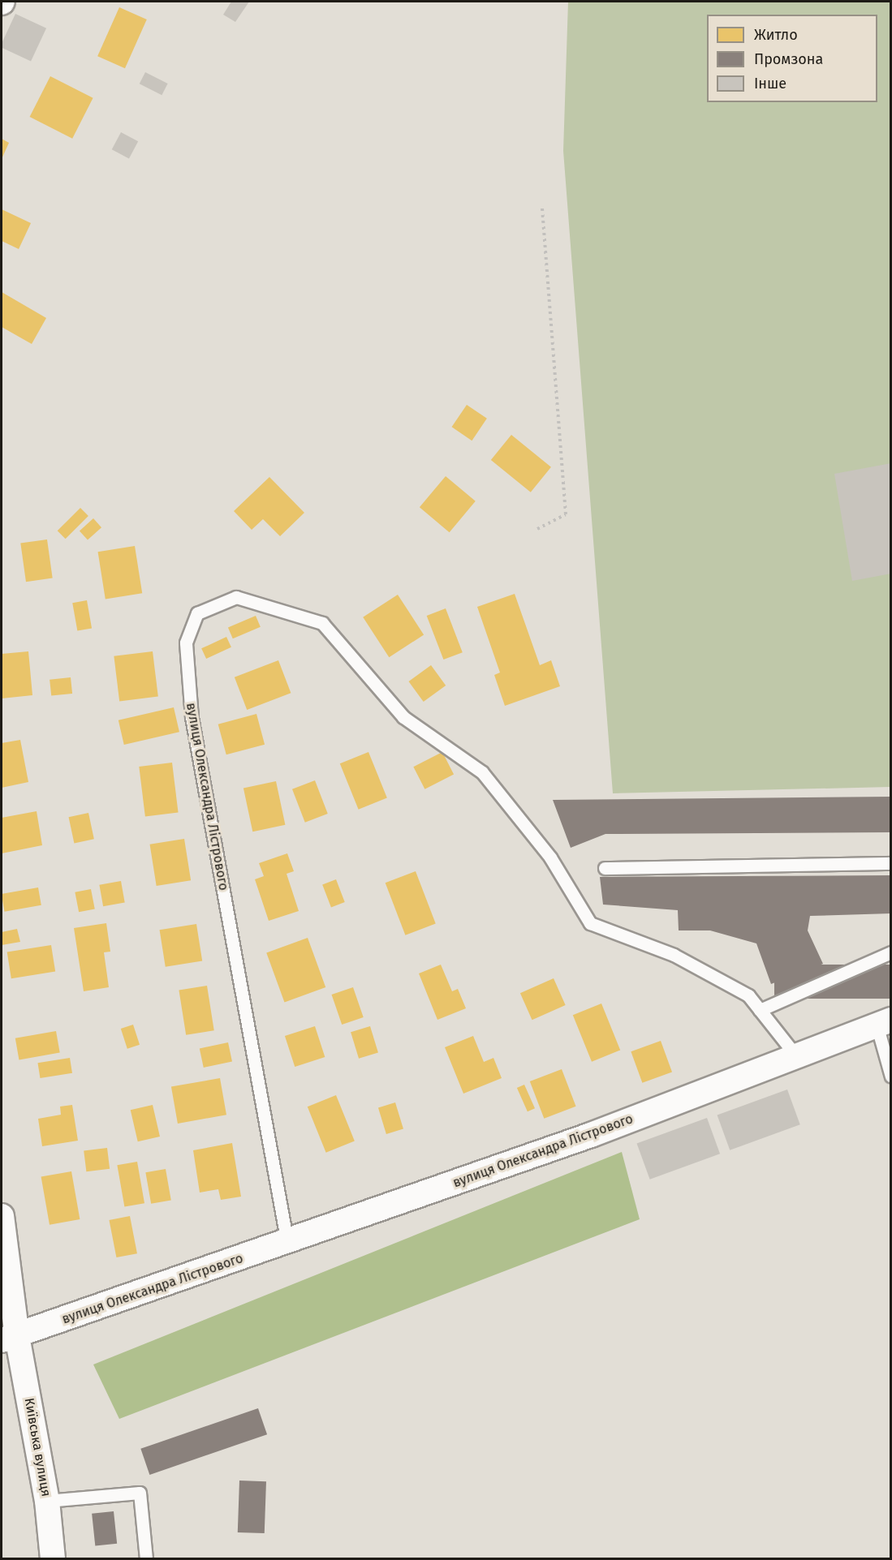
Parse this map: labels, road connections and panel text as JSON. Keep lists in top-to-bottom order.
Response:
{
  "streets": {
    "street": ["вулиця Олександра Лістрового", "Київська вулиця"]
  },
  "crossings": [
    ["вулиця Олександра Лістрового", "Київська вулиця"]
  ],
  "legend": ["Житло", "Промзона", "Інше"]
}
